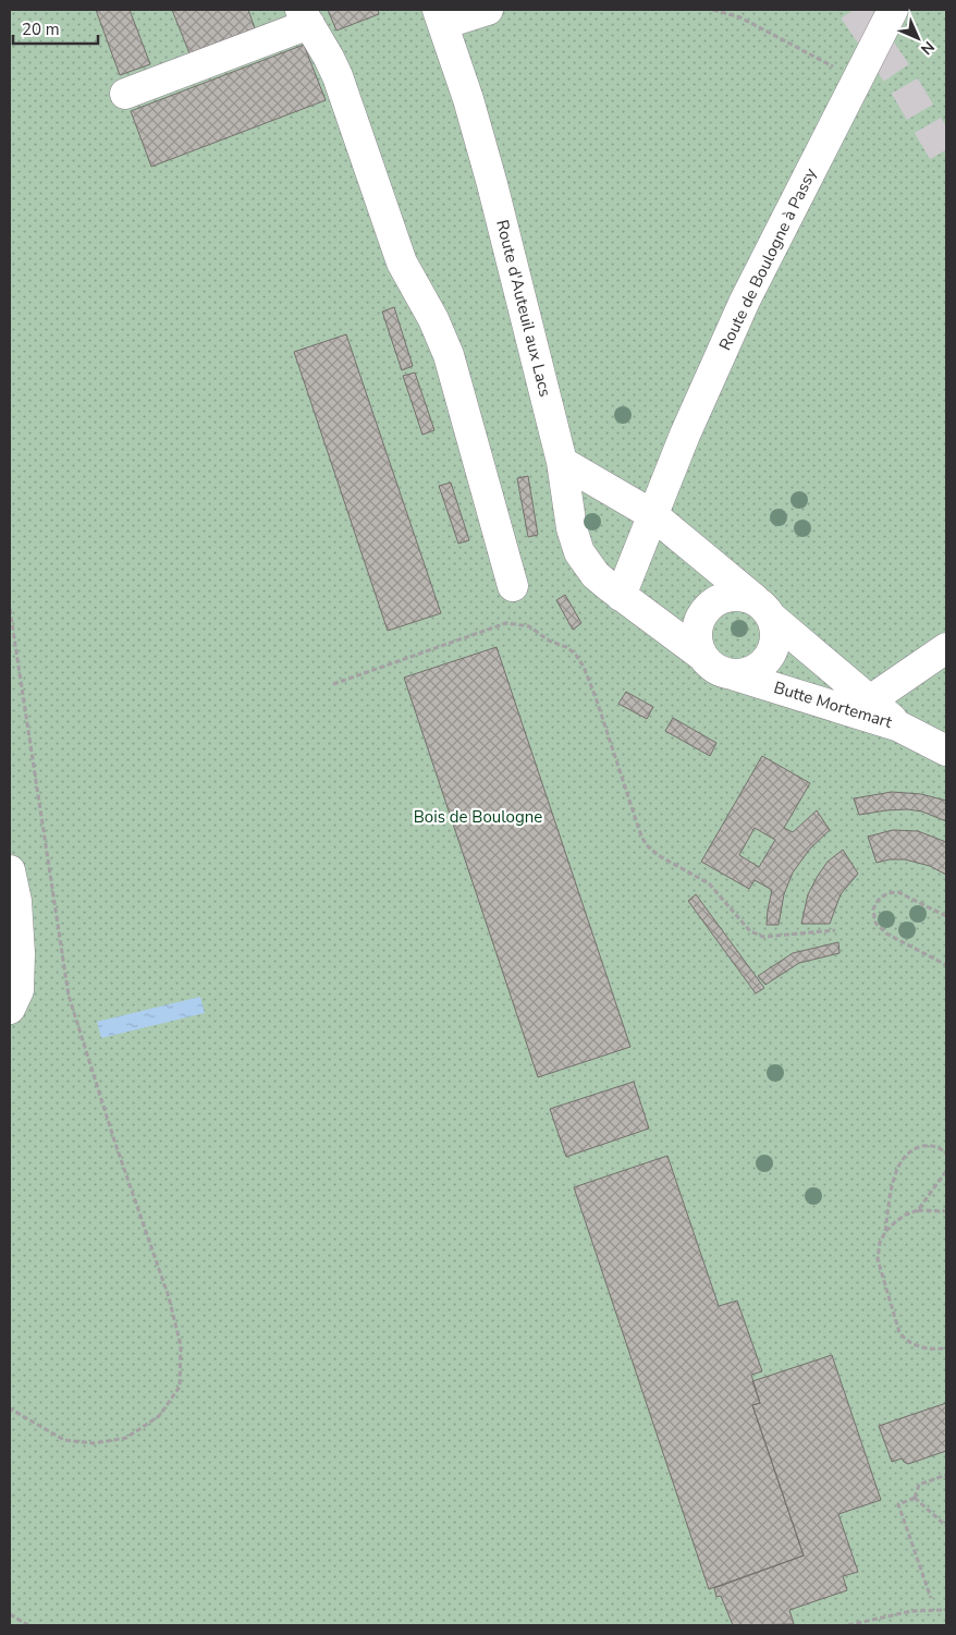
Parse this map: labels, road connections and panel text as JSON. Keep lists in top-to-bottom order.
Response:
{
  "streets": {
    "street": ["Route de Boulogne à Passy", "Route d'Auteuil aux Lacs", "Butte Mortemart"]
  },
  "crossings": [
    ["Route de Boulogne à Passy", "Butte Mortemart"],
    ["Route d'Auteuil aux Lacs", "Butte Mortemart"]
  ],
  "parks": ["Bois de Boulogne"],
  "scale_bar": "20 m",
  "north": "bottom right"
}
